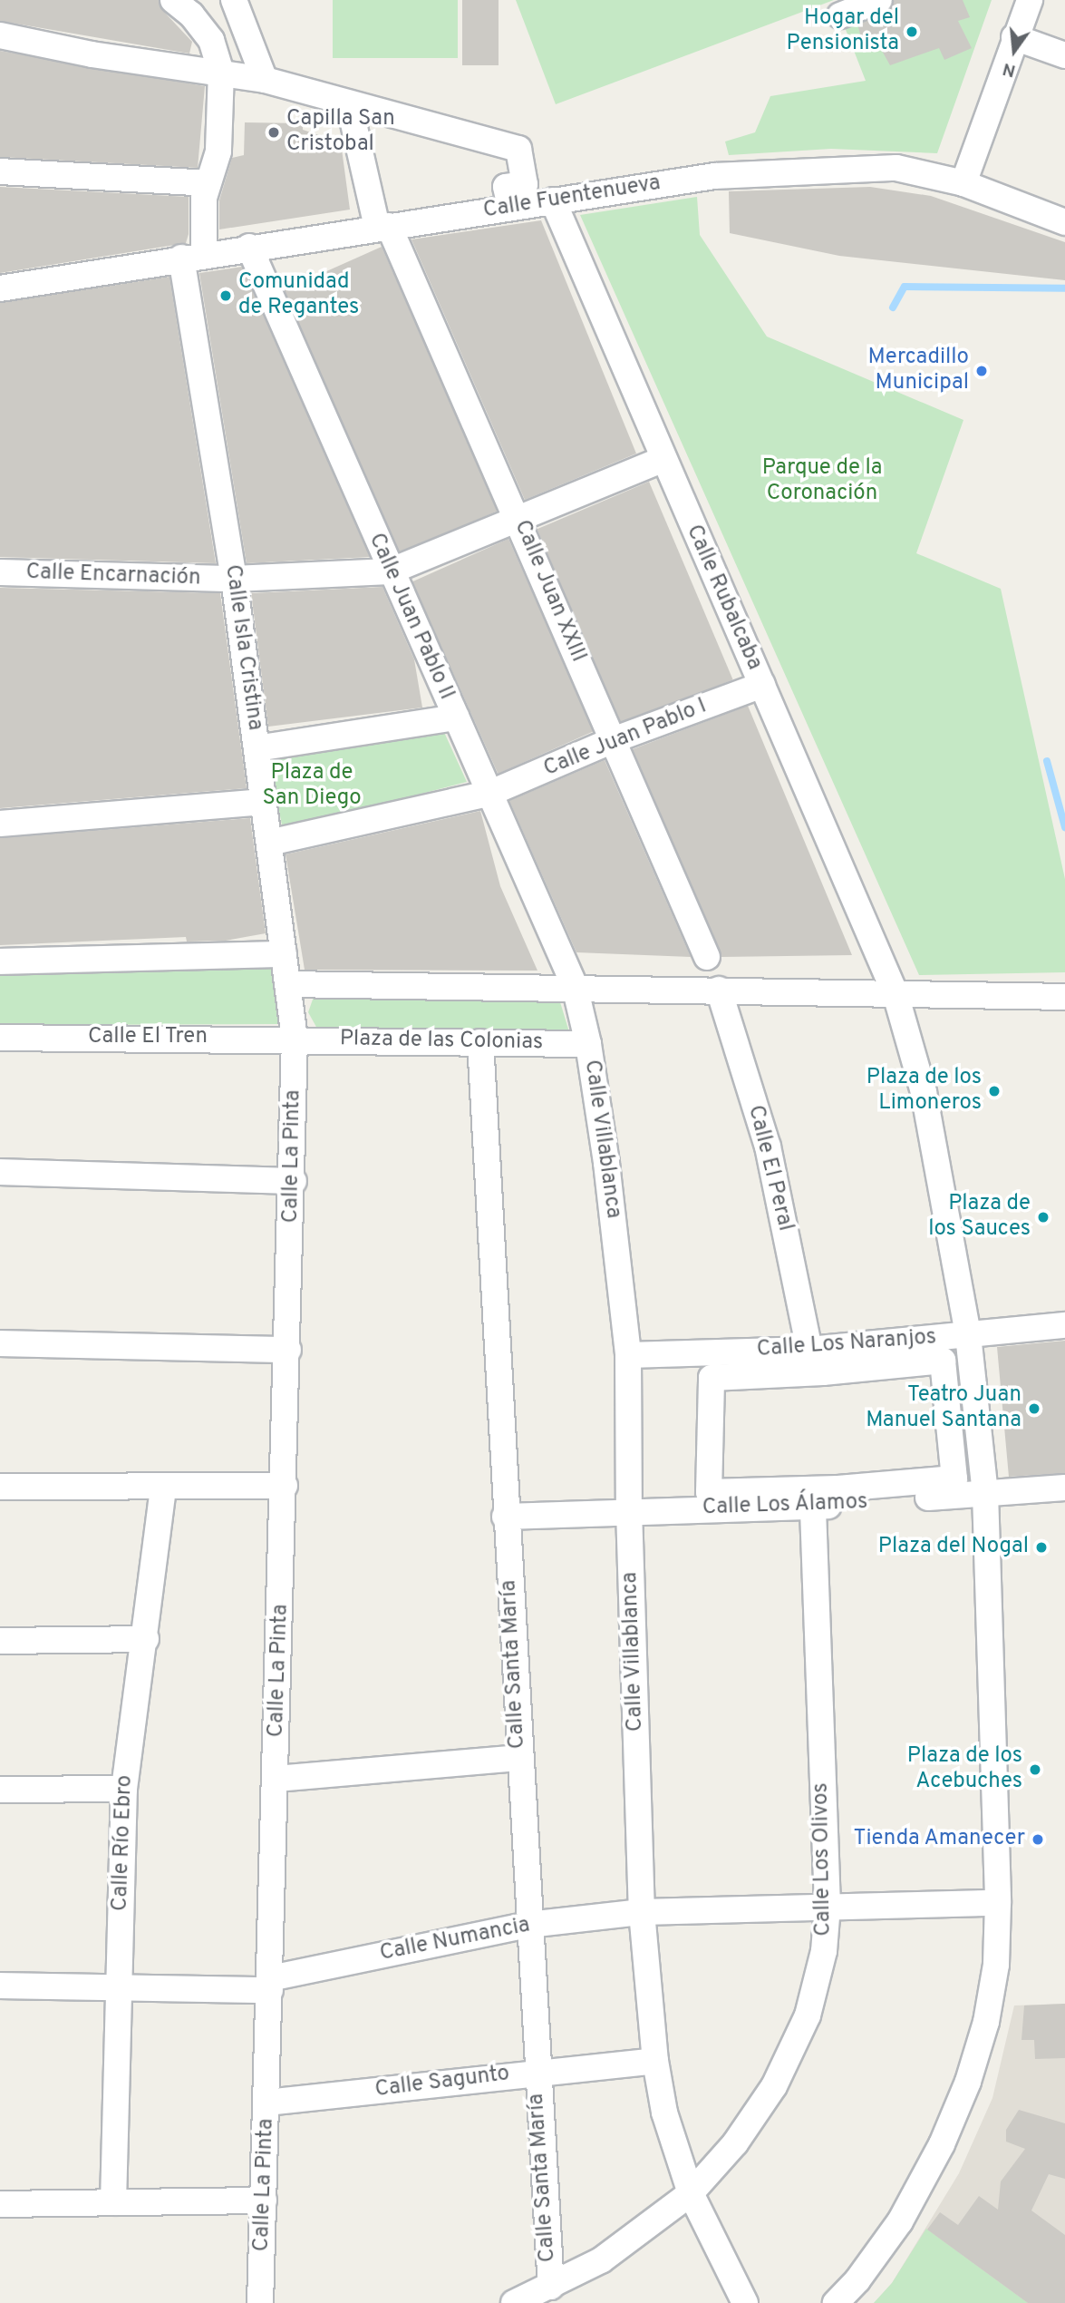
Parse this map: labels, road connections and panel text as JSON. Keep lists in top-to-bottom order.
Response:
{
  "streets": {
    "street": [
      "Calle Fuentenueva",
      "Calle Encarnación",
      "Calle Juan XXIII",
      "Calle Rubalcaba",
      "Calle Juan Pablo II",
      "Calle Isla Cristina",
      "Calle Juan Pablo I",
      "Calle El Tren",
      "Plaza de las Colonias",
      "Calle Villablanca",
      "Calle La Pinta",
      "Calle El Peral",
      "Calle Los Naranjos",
      "Calle Los Álamos",
      "Calle Santa María",
      "Calle Río Ebro",
      "Calle Los Olivos",
      "Calle Numancia",
      "Calle Sagunto"
    ]
  },
  "crossings": [
    ["Calle Fuentenueva", "Calle Juan XXIII"],
    ["Calle Fuentenueva", "Calle Rubalcaba"],
    ["Calle Fuentenueva", "Calle Juan Pablo II"],
    ["Calle Fuentenueva", "Calle Isla Cristina"],
    ["Calle Encarnación", "Calle Juan XXIII"],
    ["Calle Encarnación", "Calle Rubalcaba"],
    ["Calle Encarnación", "Calle Juan Pablo II"],
    ["Calle Encarnación", "Calle Isla Cristina"],
    ["Calle Juan XXIII", "Calle Juan Pablo I"],
    ["Calle Rubalcaba", "Calle Juan Pablo I"],
    ["Calle Rubalcaba", "Calle Los Naranjos"],
    ["Calle Rubalcaba", "Calle Los Álamos"],
    ["Calle Rubalcaba", "Calle Numancia"],
    ["Calle Juan Pablo II", "Calle Juan Pablo I"],
    ["Calle Juan Pablo II", "Calle Villablanca"],
    ["Calle Isla Cristina", "Calle El Tren"],
    ["Calle Isla Cristina", "Plaza de las Colonias"],
    ["Calle Isla Cristina", "Calle La Pinta"],
    ["Calle El Tren", "Plaza de las Colonias"],
    ["Calle El Tren", "Calle La Pinta"],
    ["Plaza de las Colonias", "Calle Villablanca"],
    ["Plaza de las Colonias", "Calle La Pinta"],
    ["Plaza de las Colonias", "Calle Santa María"],
    ["Calle Villablanca", "Calle Los Naranjos"],
    ["Calle Villablanca", "Calle Los Álamos"],
    ["Calle Villablanca", "Calle Los Olivos"],
    ["Calle Villablanca", "Calle Numancia"],
    ["Calle Villablanca", "Calle Sagunto"],
    ["Calle La Pinta", "Calle Numancia"],
    ["Calle La Pinta", "Calle Sagunto"],
    ["Calle El Peral", "Calle Los Naranjos"],
    ["Calle Los Álamos", "Calle Santa María"],
    ["Calle Los Álamos", "Calle Los Olivos"],
    ["Calle Santa María", "Calle Los Olivos"],
    ["Calle Santa María", "Calle Numancia"],
    ["Calle Santa María", "Calle Sagunto"],
    ["Calle Río Ebro", "Calle Numancia"],
    ["Calle Los Olivos", "Calle Numancia"]
  ],
  "parks": ["Parque de la Coronación", "Plaza de San Diego"],
  "places": [
    "Hogar del Pensionista",
    "Capilla San Cristobal",
    "Comunidad de Regantes",
    "Mercadillo Municipal",
    "Plaza de los Limoneros",
    "Plaza de los Sauces",
    "Teatro Juan Manuel Santana",
    "Plaza del Nogal",
    "Plaza de los Acebuches",
    "Tienda Amanecer"
  ],
  "north": "bottom"
}
